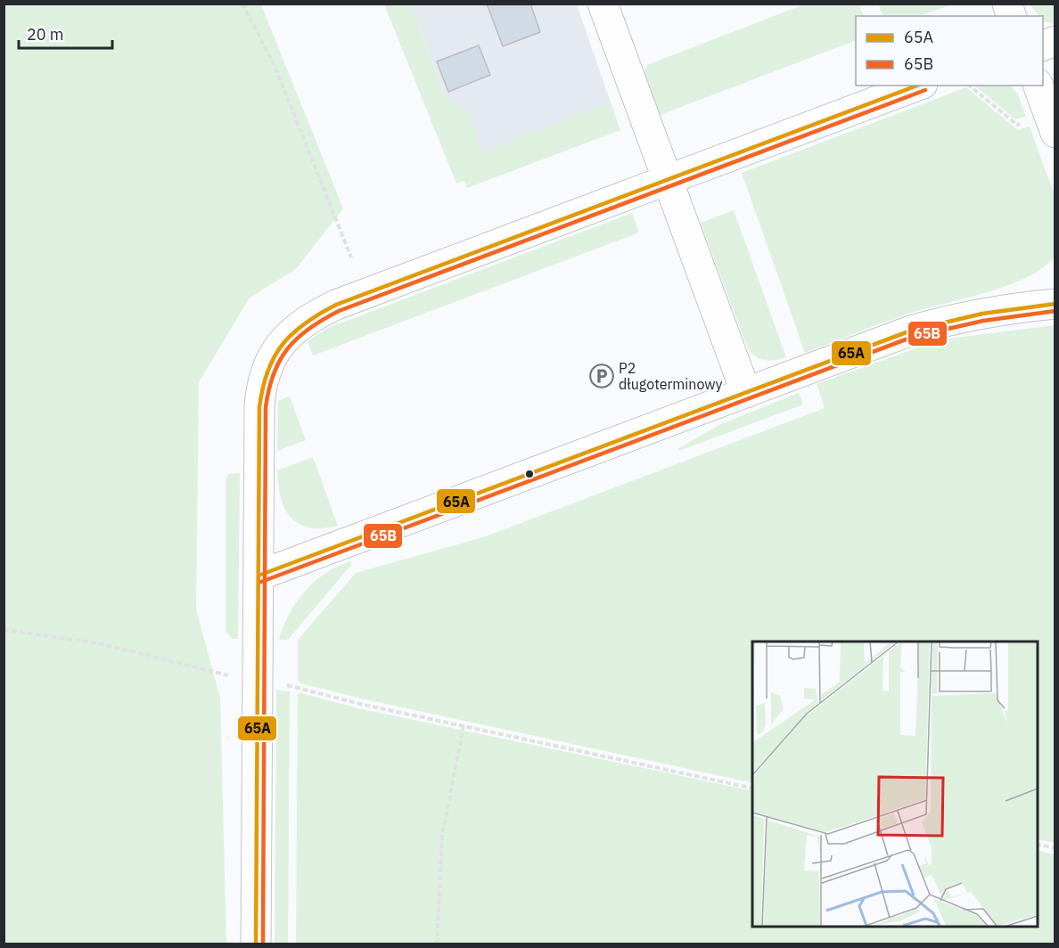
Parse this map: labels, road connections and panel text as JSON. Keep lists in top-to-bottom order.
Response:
{
  "places": {
    "parking": ["P2 długoterminowy"]
  },
  "lines": ["transit line 65A", "transit line 65B"],
  "legend": ["65A", "65B"],
  "scale_bar": "20 m"
}
